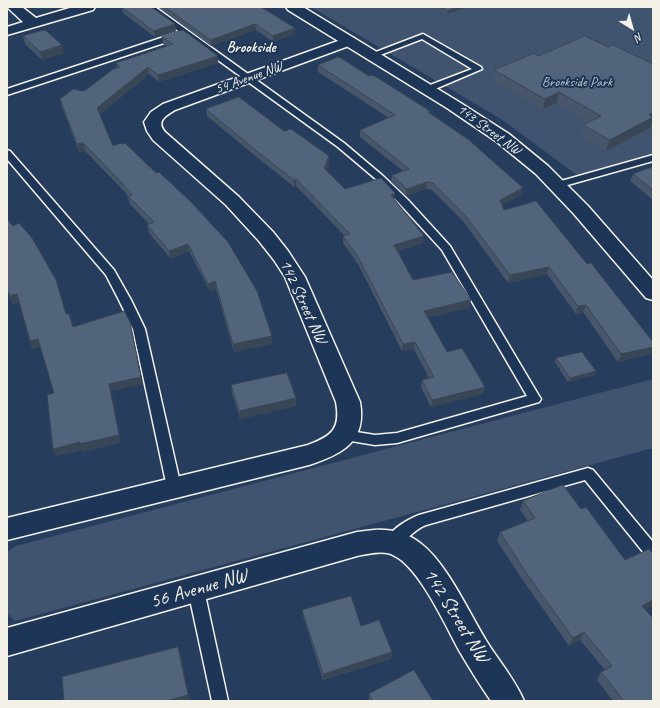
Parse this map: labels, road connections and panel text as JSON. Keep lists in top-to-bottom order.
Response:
{
  "streets": {
    "street": [
      "54 Avenue NW",
      "143 Street NW",
      "142 Street NW",
      "56 Avenue NW"
    ]
  },
  "crossings": [
    ["54 Avenue NW", "143 Street NW"],
    ["54 Avenue NW", "142 Street NW"],
    ["142 Street NW", "56 Avenue NW"]
  ],
  "districts": ["Brookside"],
  "parks": ["Brookside Park"],
  "north": "bottom right"
}
